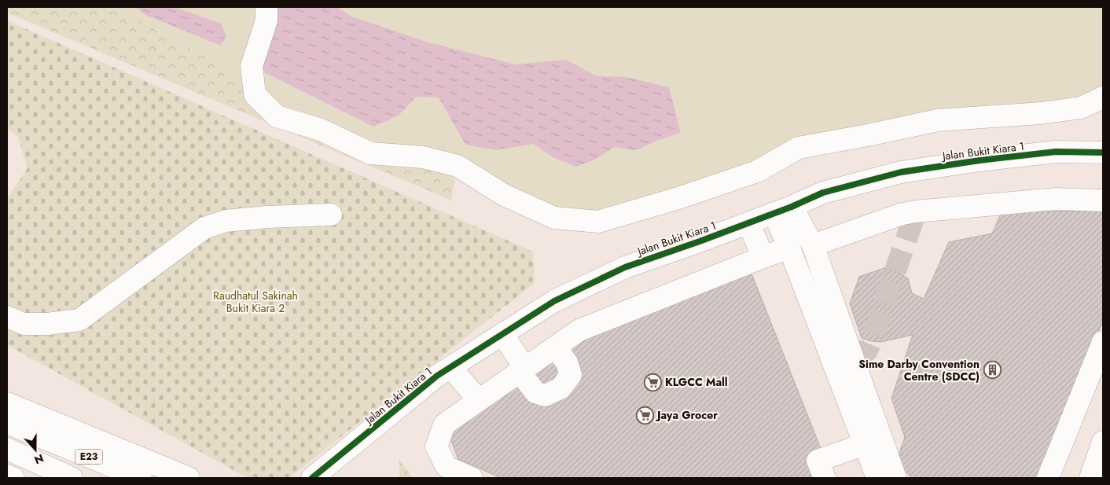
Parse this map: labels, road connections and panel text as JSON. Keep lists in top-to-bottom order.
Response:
{
  "streets": {
    "main road": ["Jalan Bukit Kiara 1", "E23"]
  },
  "parks": ["Raudhatul Sakinah Bukit Kiara 2"],
  "places": {
    "building": ["Sime Darby Convention Centre (SDCC)"],
    "supermarket": ["KLGCC Mall", "Jaya Grocer"]
  },
  "north": "bottom"
}
